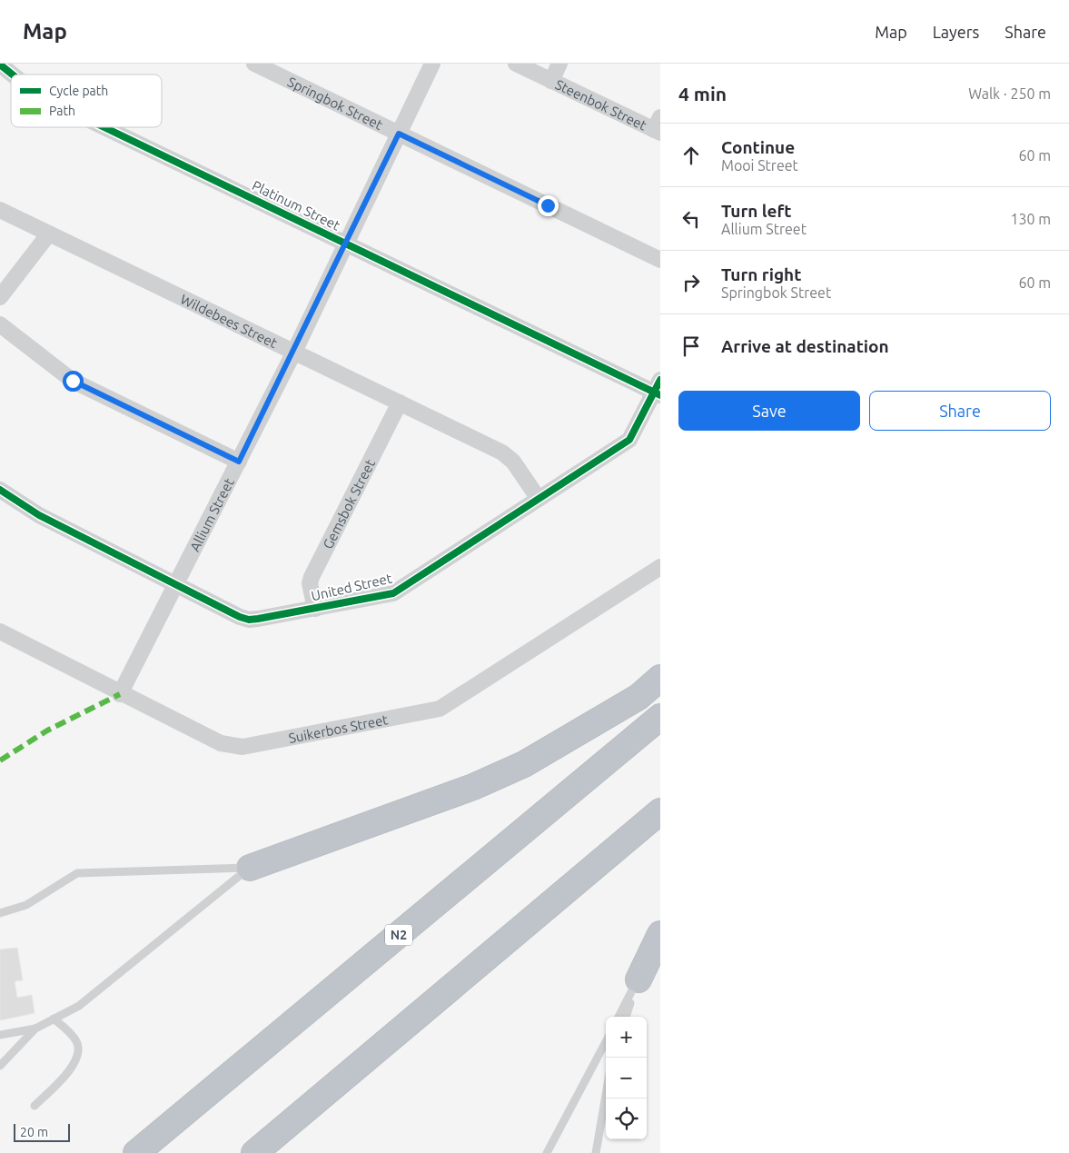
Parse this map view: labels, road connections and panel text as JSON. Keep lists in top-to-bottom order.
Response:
{
  "streets": {
    "highway": ["N2"],
    "street": [
      "Springbok Street",
      "Steenbok Street",
      "Platinum Street",
      "Wildebees Street",
      "Gemsbok Street",
      "Allium Street",
      "United Street",
      "Suikerbos Street"
    ]
  },
  "crossings": [
    ["Springbok Street", "Allium Street"],
    ["Platinum Street", "Allium Street"],
    ["Platinum Street", "United Street"],
    ["Wildebees Street", "Gemsbok Street"],
    ["Wildebees Street", "Allium Street"],
    ["Wildebees Street", "United Street"],
    ["Gemsbok Street", "United Street"],
    ["Allium Street", "United Street"],
    ["Allium Street", "Suikerbos Street"]
  ],
  "legend": ["Cycle path", "Path"],
  "scale_bar": "20 m",
  "page": {
    "header": "Map",
    "nav": ["Map", "Layers", "Share"],
    "heading": ["4 min", "Walk · 250 m"],
    "list": [
      ["Continue", "Mooi Street", "60 m"],
      ["Turn left", "Allium Street", "130 m"],
      ["Turn right", "Springbok Street", "60 m"],
      "Arrive at destination"
    ],
    "buttons": ["Save", "Share"],
    "map_buttons": ["+", "−"],
    "scale": "20 m"
  }
}
